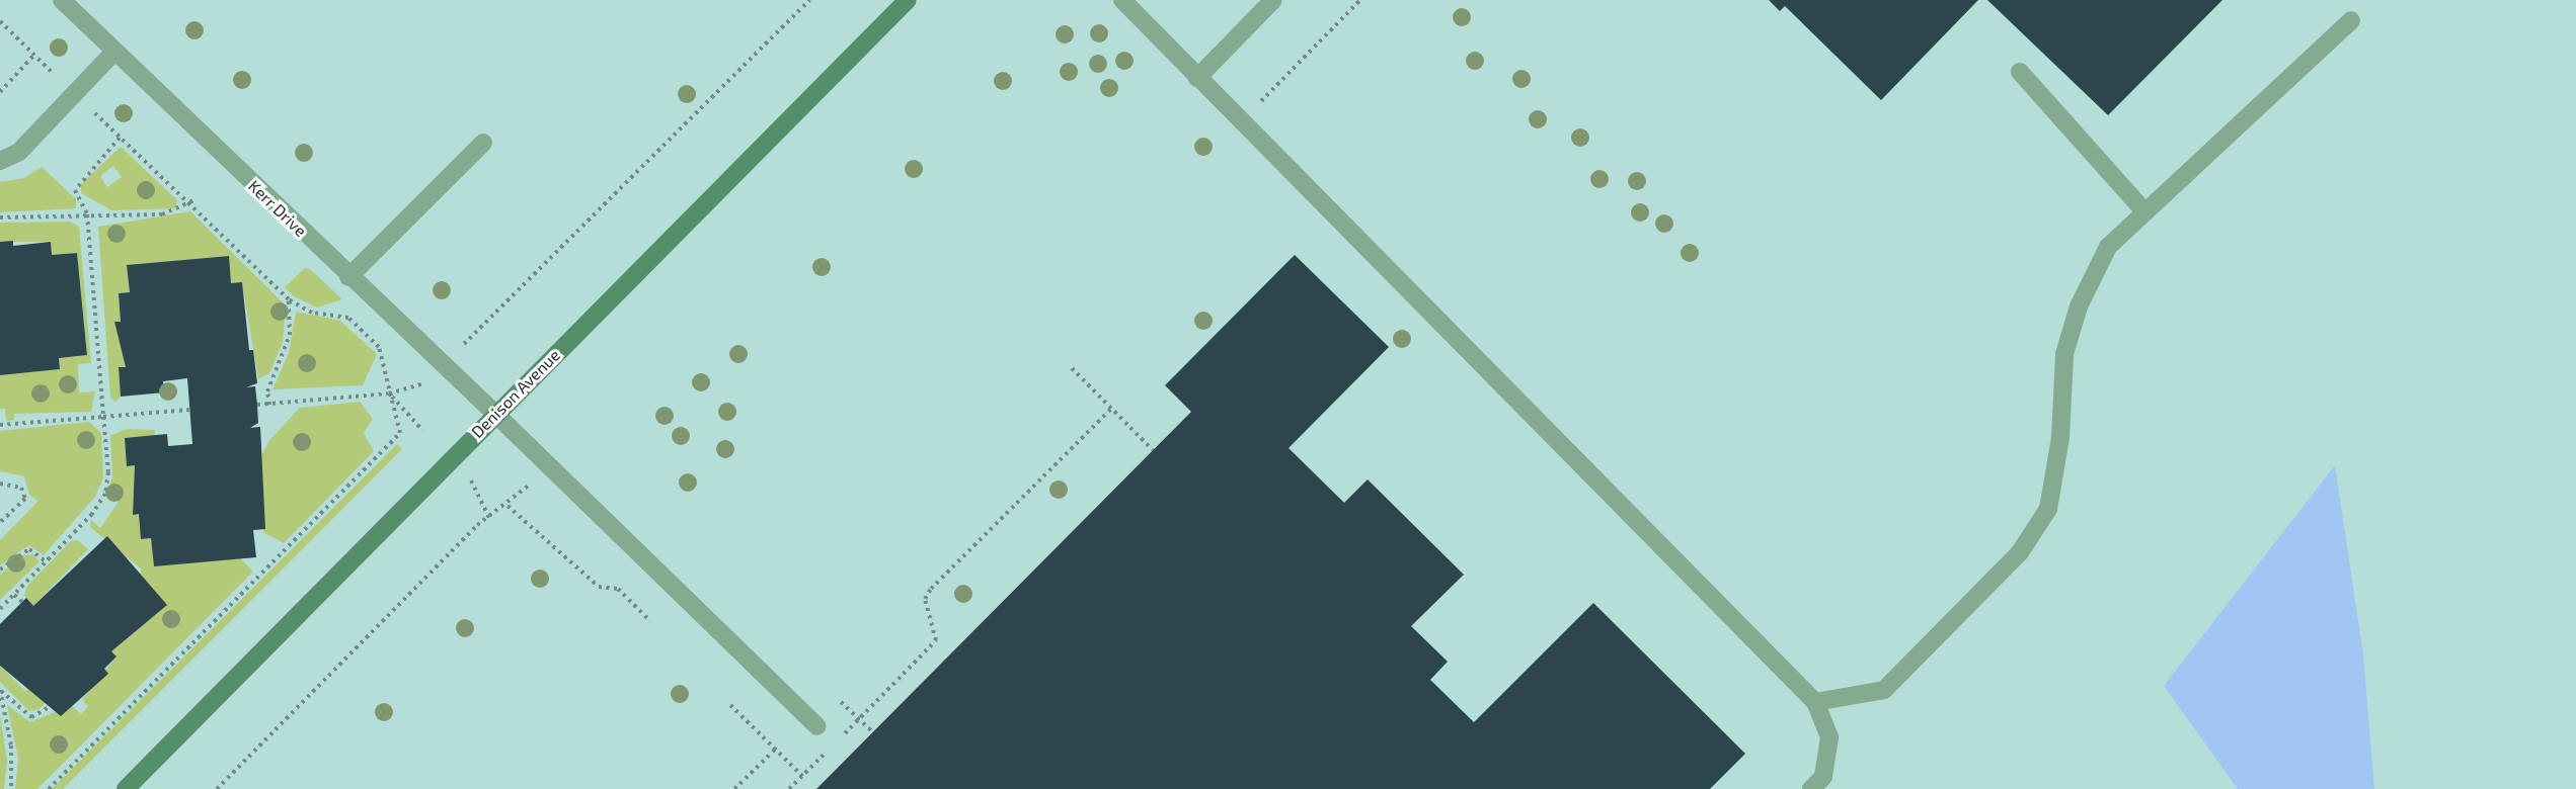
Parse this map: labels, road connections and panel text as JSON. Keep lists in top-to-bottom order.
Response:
{
  "streets": {
    "street": ["Kerr Drive", "Denison Avenue"]
  },
  "crossings": [
    ["Kerr Drive", "Denison Avenue"]
  ]
}
